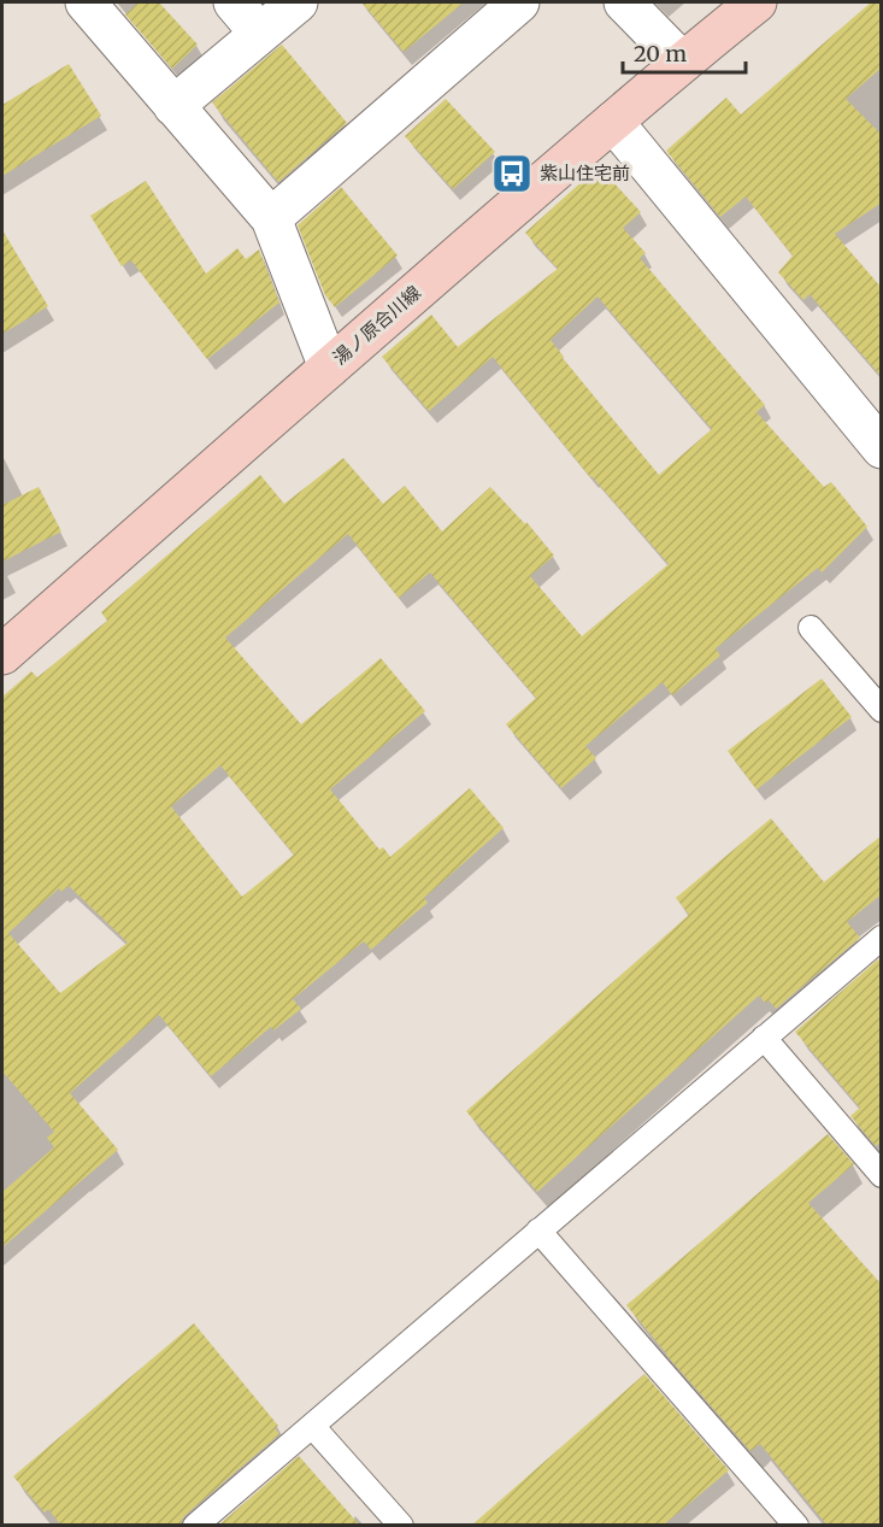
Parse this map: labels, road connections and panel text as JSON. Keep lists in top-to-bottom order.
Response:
{
  "streets": {
    "main road": ["湯ノ原合川線"]
  },
  "places": {
    "bus stop": ["紫山住宅前"]
  },
  "scale_bar": "20 m"
}
